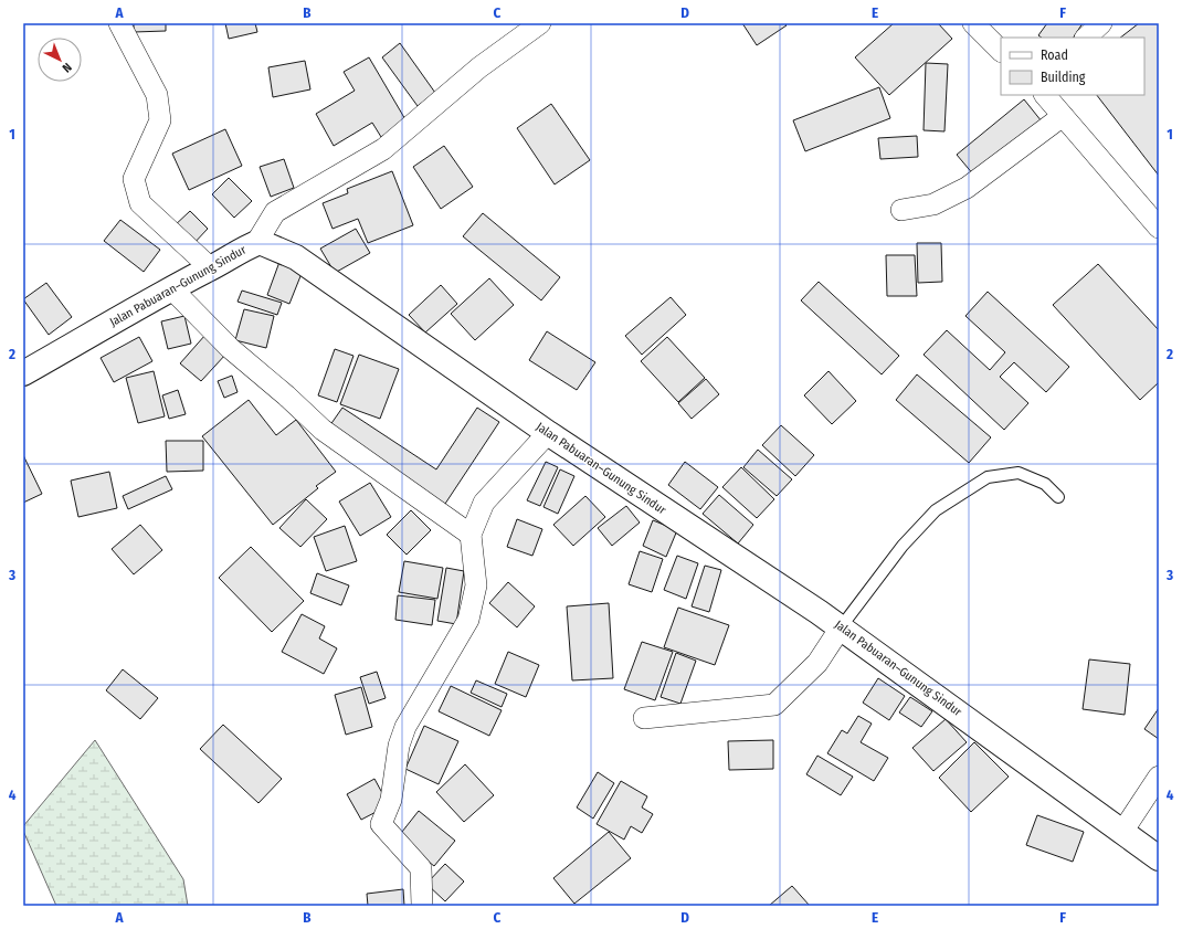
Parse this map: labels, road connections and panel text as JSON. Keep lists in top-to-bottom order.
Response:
{
  "streets": {
    "street": ["Jalan Pabuaran–Gunung Sindur"]
  },
  "legend": ["Road", "Building"],
  "north": "bottom right",
  "grid": {
    "columns": [
      "A",
      "B",
      "C",
      "D",
      "E",
      "F"
    ],
    "rows": [
      "1",
      "2",
      "3",
      "4"
    ]
  }
}
